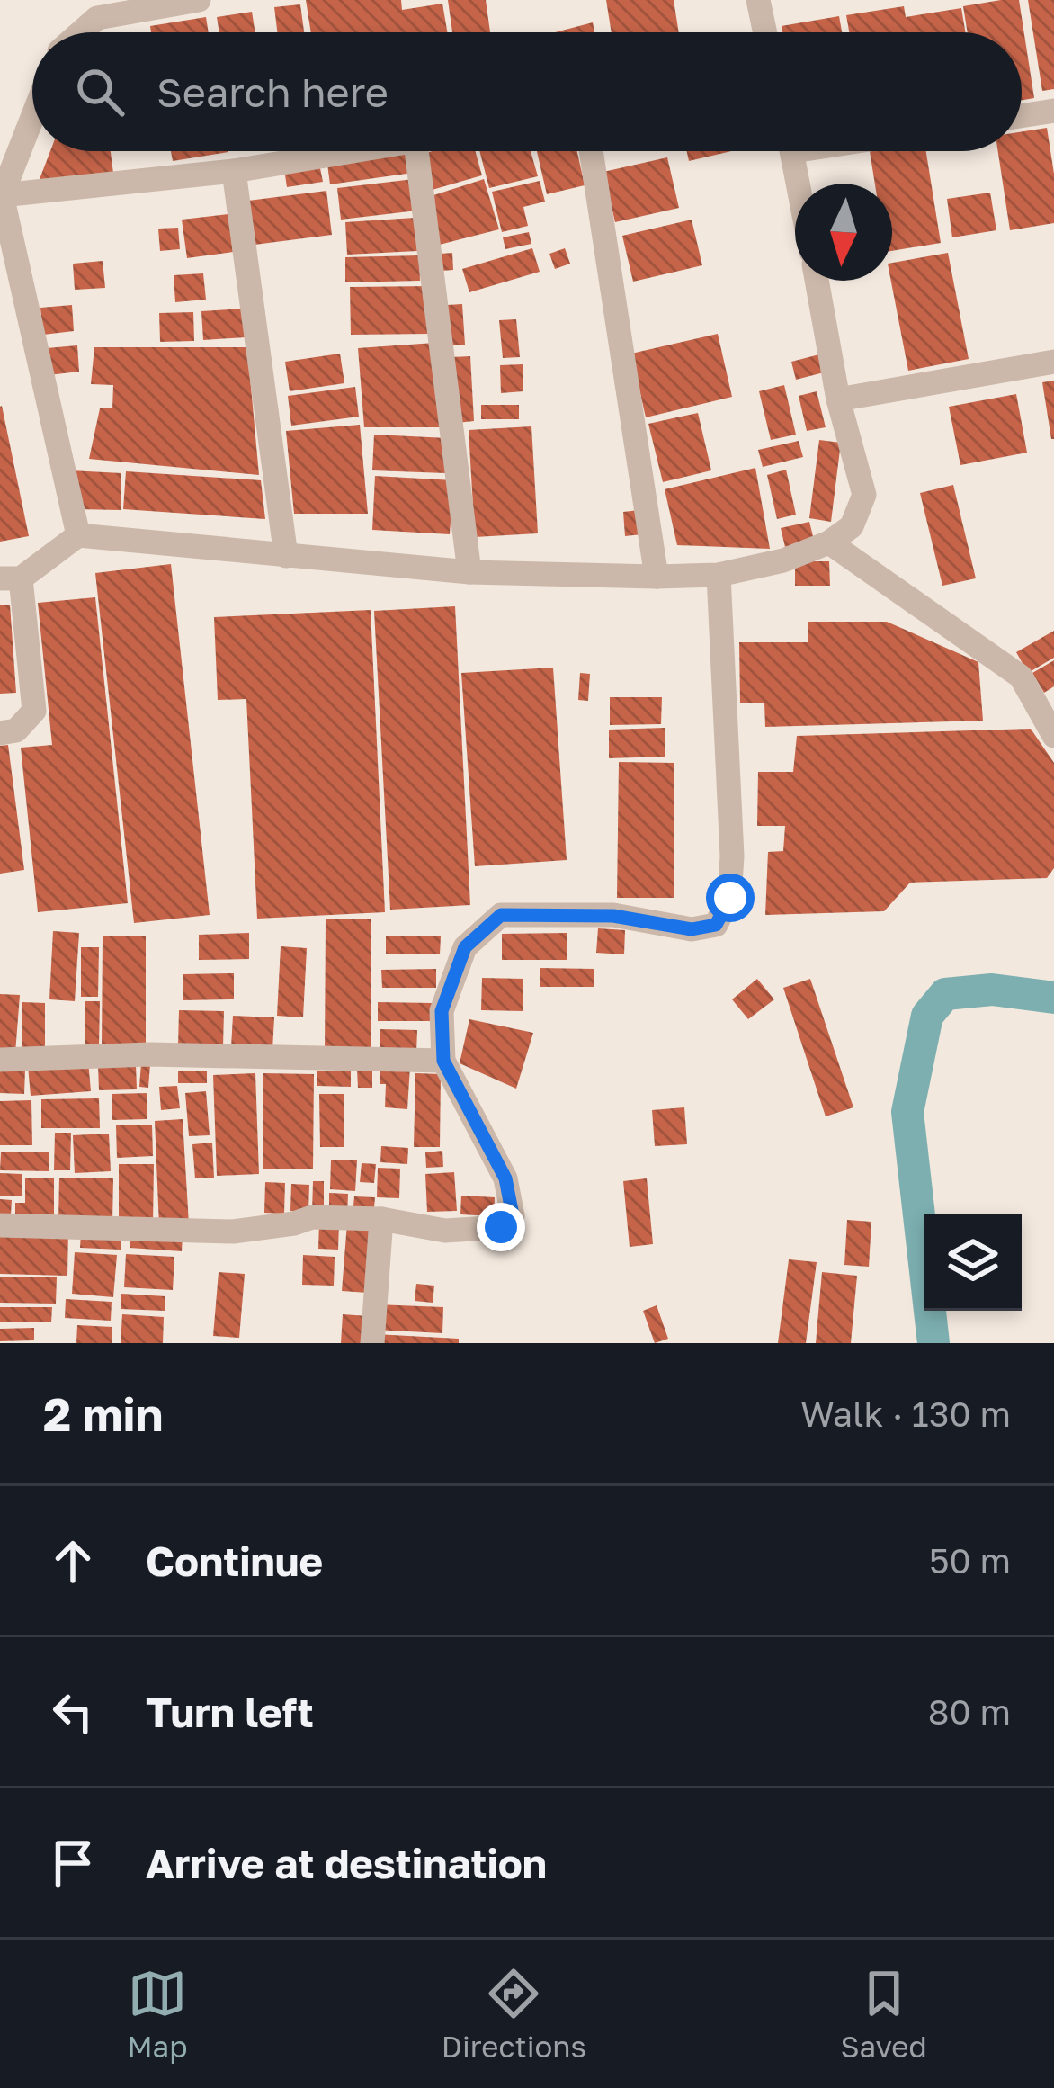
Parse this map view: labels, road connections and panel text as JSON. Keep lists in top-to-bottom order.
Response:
{
  "north": "bottom",
  "page": {
    "search": "Search here",
    "heading": ["2 min", "Walk · 130 m"],
    "list": [
      ["Continue", "50 m"],
      ["Turn left", "80 m"],
      "Arrive at destination"
    ],
    "nav": ["Map", "Directions", "Saved"]
  }
}
